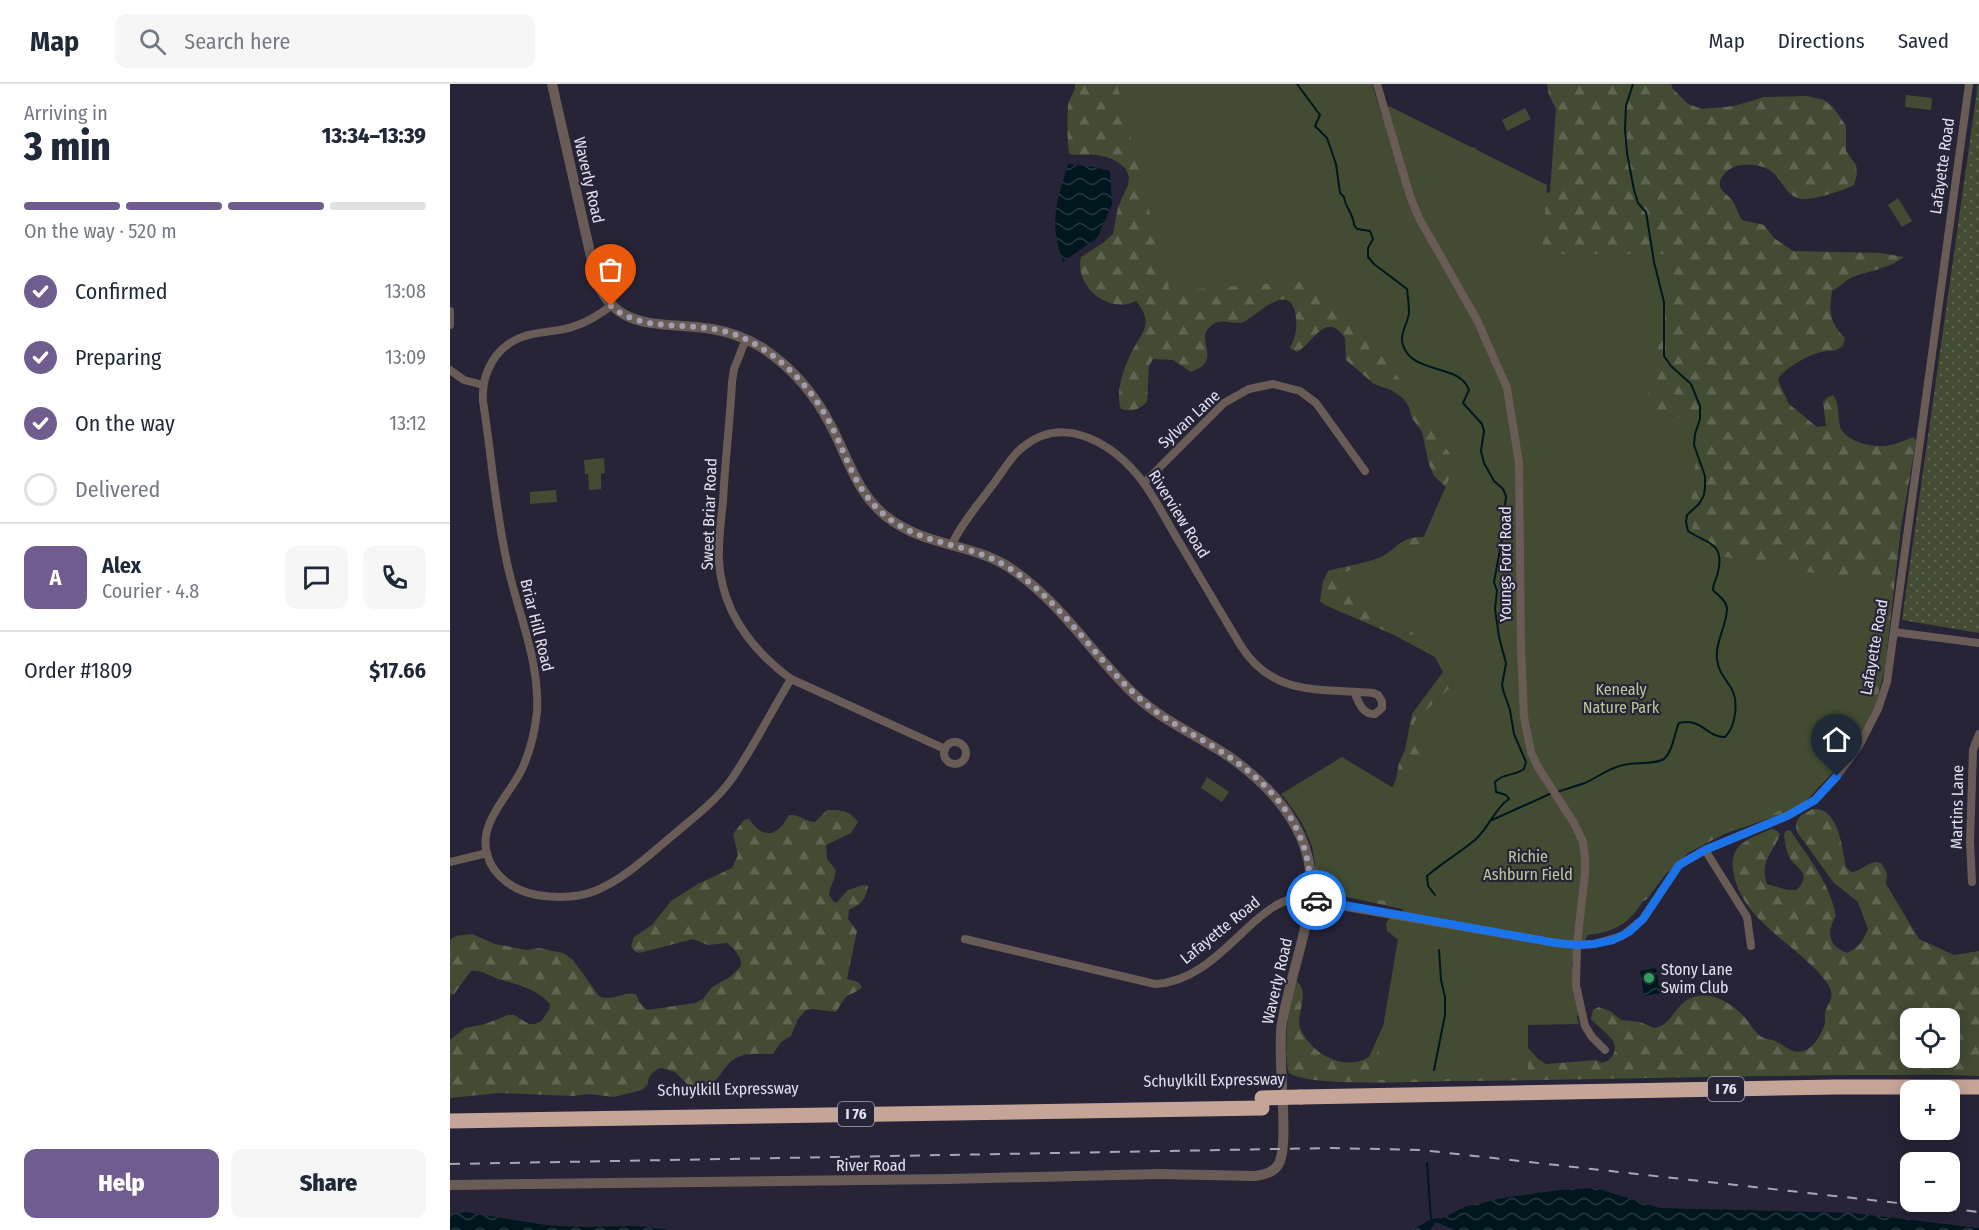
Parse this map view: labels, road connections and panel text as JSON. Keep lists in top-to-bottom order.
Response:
{
  "streets": {
    "highway": ["Schuylkill Expressway", "I 76"],
    "street": [
      "Lafayette Road",
      "Waverly Road",
      "Sylvan Lane",
      "Sweet Briar Road",
      "Riverview Road",
      "Youngs Ford Road",
      "Briar Hill Road",
      "Martins Lane",
      "River Road"
    ]
  },
  "crossings": [
    ["Lafayette Road", "Waverly Road"],
    ["Lafayette Road", "Youngs Ford Road"],
    ["Waverly Road", "Sweet Briar Road"],
    ["Waverly Road", "Riverview Road"],
    ["Waverly Road", "Briar Hill Road"],
    ["Waverly Road", "River Road"],
    ["Sylvan Lane", "Riverview Road"]
  ],
  "parks": ["Kenealy Nature Park", "Richie Ashburn Field"],
  "places": ["Stony Lane Swim Club"],
  "page": {
    "header": "Map",
    "search": "Search here",
    "nav": ["Map", "Directions", "Saved"],
    "heading": ["3 min", "Arriving in", "13:34–13:39"],
    "panel": [
      "Alex",
      "Courier · 4.8",
      "Order #1809",
      "$17.66"
    ],
    "bar": "On the way · 520 m",
    "list": [
      ["Confirmed", "13:08"],
      ["Preparing", "13:09"],
      ["On the way", "13:12"],
      "Delivered"
    ],
    "round": "A",
    "map_buttons": ["+", "−"],
    "buttons": ["Help", "Share"]
  }
}
